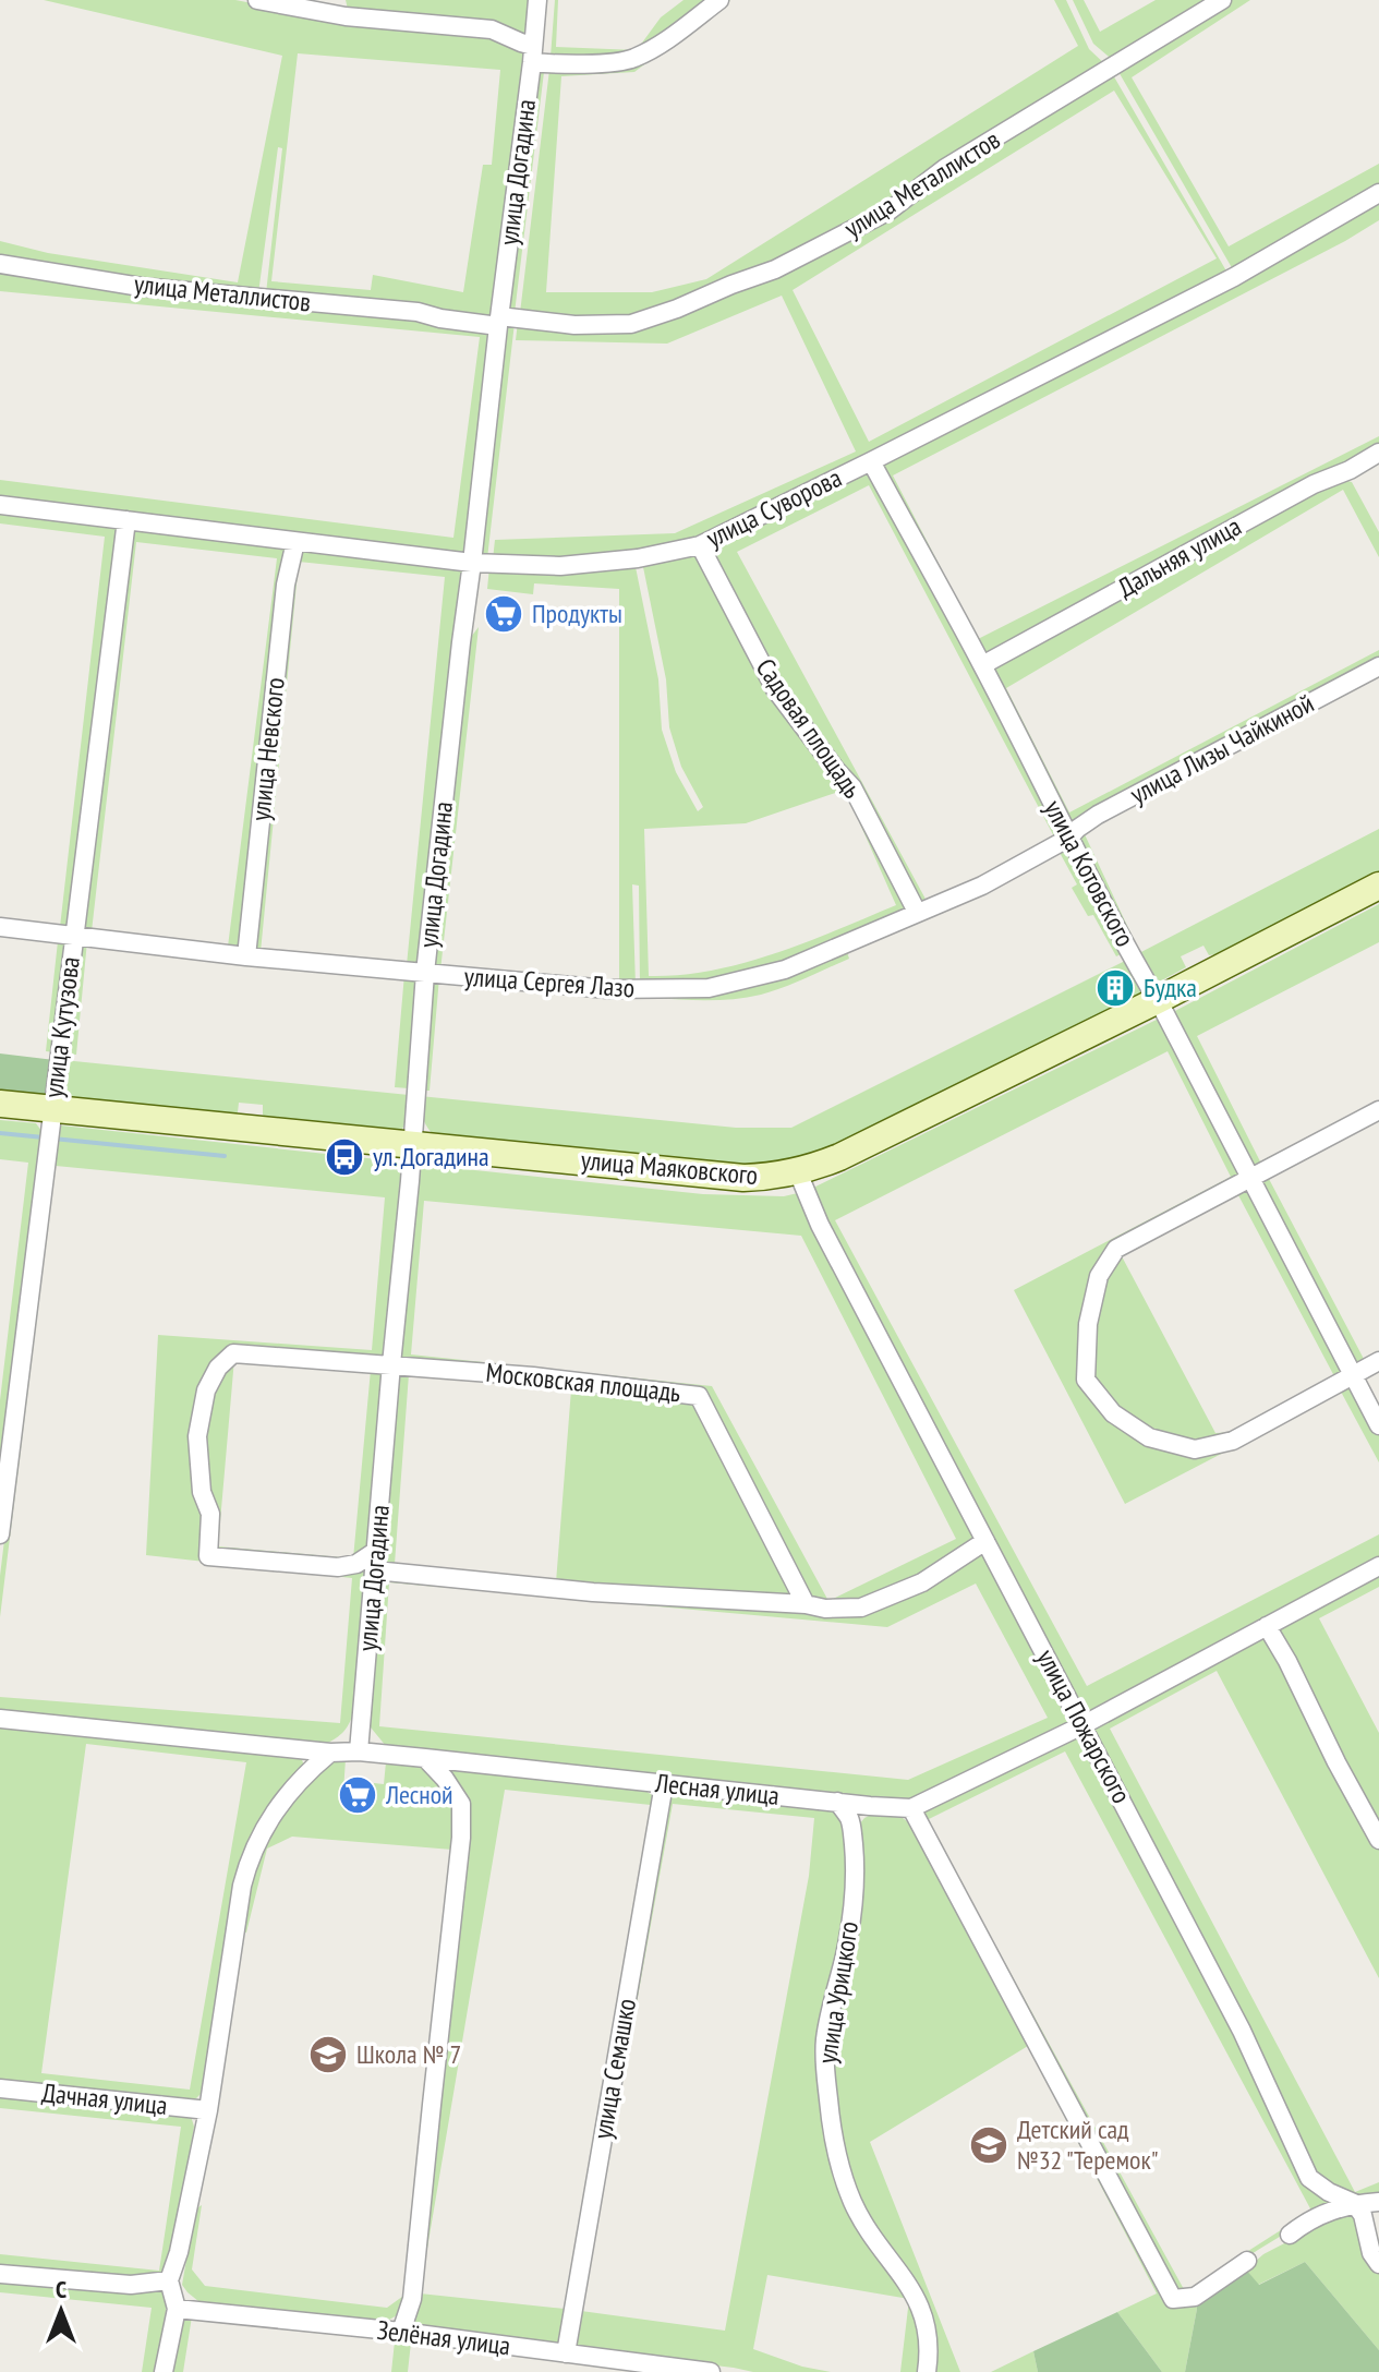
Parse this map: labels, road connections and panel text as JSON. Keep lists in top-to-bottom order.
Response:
{
  "streets": {
    "main road": ["улица Маяковского"],
    "street": [
      "улица Догадина",
      "улица Металлистов",
      "улица Суворова",
      "Дальняя улица",
      "Садовая площадь",
      "улица Невского",
      "улица Лизы Чайкиной",
      "улица Котовского",
      "улица Сергея Лазо",
      "улица Кутузова",
      "Московская площадь",
      "улица Пожарского",
      "Лесная улица",
      "улица Урицкого",
      "улица Семашко",
      "Дачная улица",
      "Зелёная улица"
    ]
  },
  "crossings": [
    ["улица Догадина", "улица Металлистов"],
    ["улица Догадина", "улица Суворова"],
    ["улица Догадина", "улица Сергея Лазо"],
    ["улица Догадина", "улица Маяковского"],
    ["улица Догадина", "Московская площадь"],
    ["улица Догадина", "Лесная улица"],
    ["улица Суворова", "Садовая площадь"],
    ["улица Суворова", "улица Невского"],
    ["улица Суворова", "улица Котовского"],
    ["улица Суворова", "улица Кутузова"],
    ["Дальняя улица", "улица Котовского"],
    ["Садовая площадь", "улица Сергея Лазо"],
    ["улица Невского", "улица Сергея Лазо"],
    ["улица Лизы Чайкиной", "улица Котовского"],
    ["улица Лизы Чайкиной", "улица Сергея Лазо"],
    ["улица Котовского", "улица Сергея Лазо"],
    ["улица Котовского", "улица Маяковского"],
    ["улица Сергея Лазо", "улица Кутузова"],
    ["улица Кутузова", "улица Маяковского"],
    ["улица Маяковского", "улица Пожарского"],
    ["улица Пожарского", "Лесная улица"],
    ["Лесная улица", "улица Урицкого"],
    ["Лесная улица", "улица Семашко"],
    ["улица Семашко", "Зелёная улица"]
  ],
  "places": {
    "supermarket": ["Продукты", "Лесной"],
    "building": ["Будка"],
    "bus stop": ["ул. Догадина"],
    "school or university": ["Школа № 7", "Детский сад №32 \"Теремок\""]
  },
  "north": "top"
}
